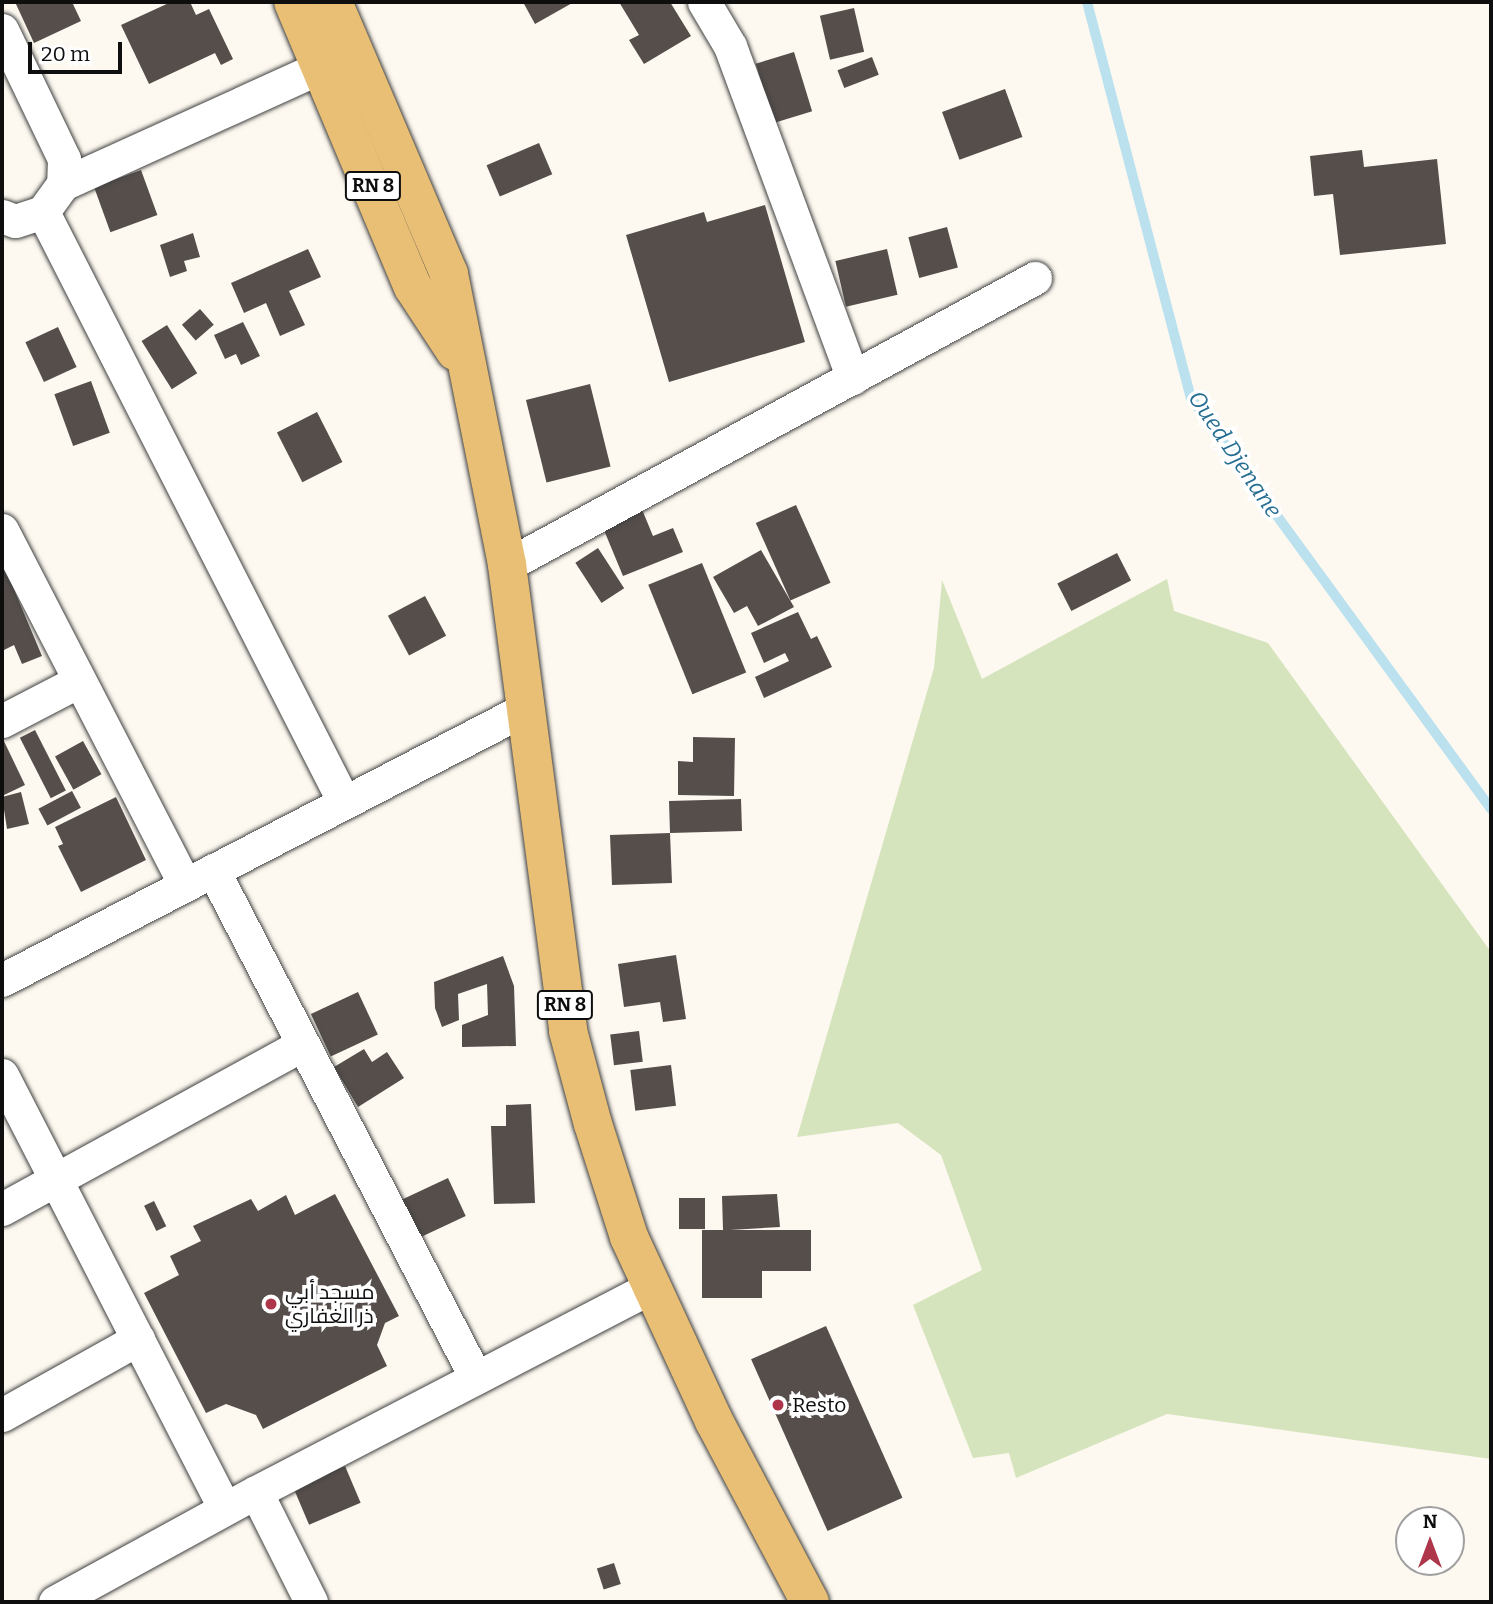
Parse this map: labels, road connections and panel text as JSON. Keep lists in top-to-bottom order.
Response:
{
  "streets": {
    "main road": ["RN 8"]
  },
  "water": ["Oued Djenane"],
  "places": ["مسجد أبي ذر الغفاري", "Resto"],
  "scale_bar": "20 m",
  "north": "top"
}
